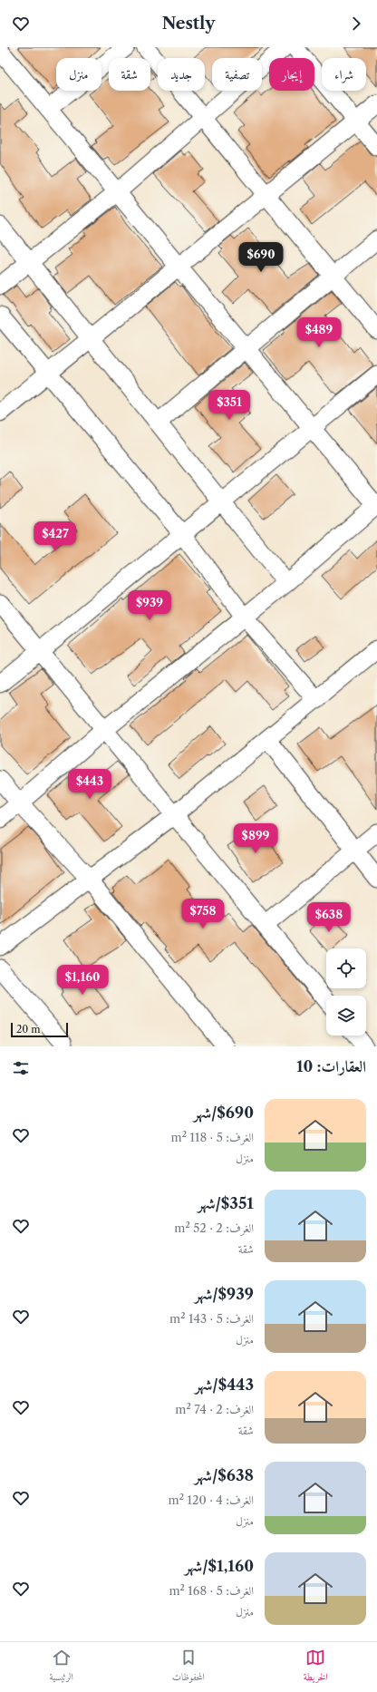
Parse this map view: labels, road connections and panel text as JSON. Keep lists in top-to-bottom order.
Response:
{
  "scale_bar": "20 m",
  "page": {
    "header": "Nestly",
    "chip": [
      "شراء",
      "إيجار",
      "تصفية",
      "جديد",
      "شقة",
      "منزل"
    ],
    "price": [
      "$690",
      "$489",
      "$351",
      "$427",
      "$939",
      "$443",
      "$899",
      "$758",
      "$638",
      "$1,160"
    ],
    "scale": "20 m",
    "heading": "العقارات: 10",
    "list": [
      {
        "name": "$690/شهر",
        "note": "الغرف: 5 · 118 m² · منزل"
      },
      {
        "name": "$351/شهر",
        "note": "الغرف: 2 · 52 m² · شقة"
      },
      {
        "name": "$939/شهر",
        "note": "الغرف: 5 · 143 m² · منزل"
      },
      {
        "name": "$443/شهر",
        "note": "الغرف: 2 · 74 m² · شقة"
      },
      {
        "name": "$638/شهر",
        "note": "الغرف: 4 · 120 m² · منزل"
      },
      {
        "name": "$1,160/شهر",
        "note": "الغرف: 5 · 168 m² · منزل"
      }
    ],
    "tabs": ["الخريطة", "المحفوظات", "الرئيسية"]
  }
}
